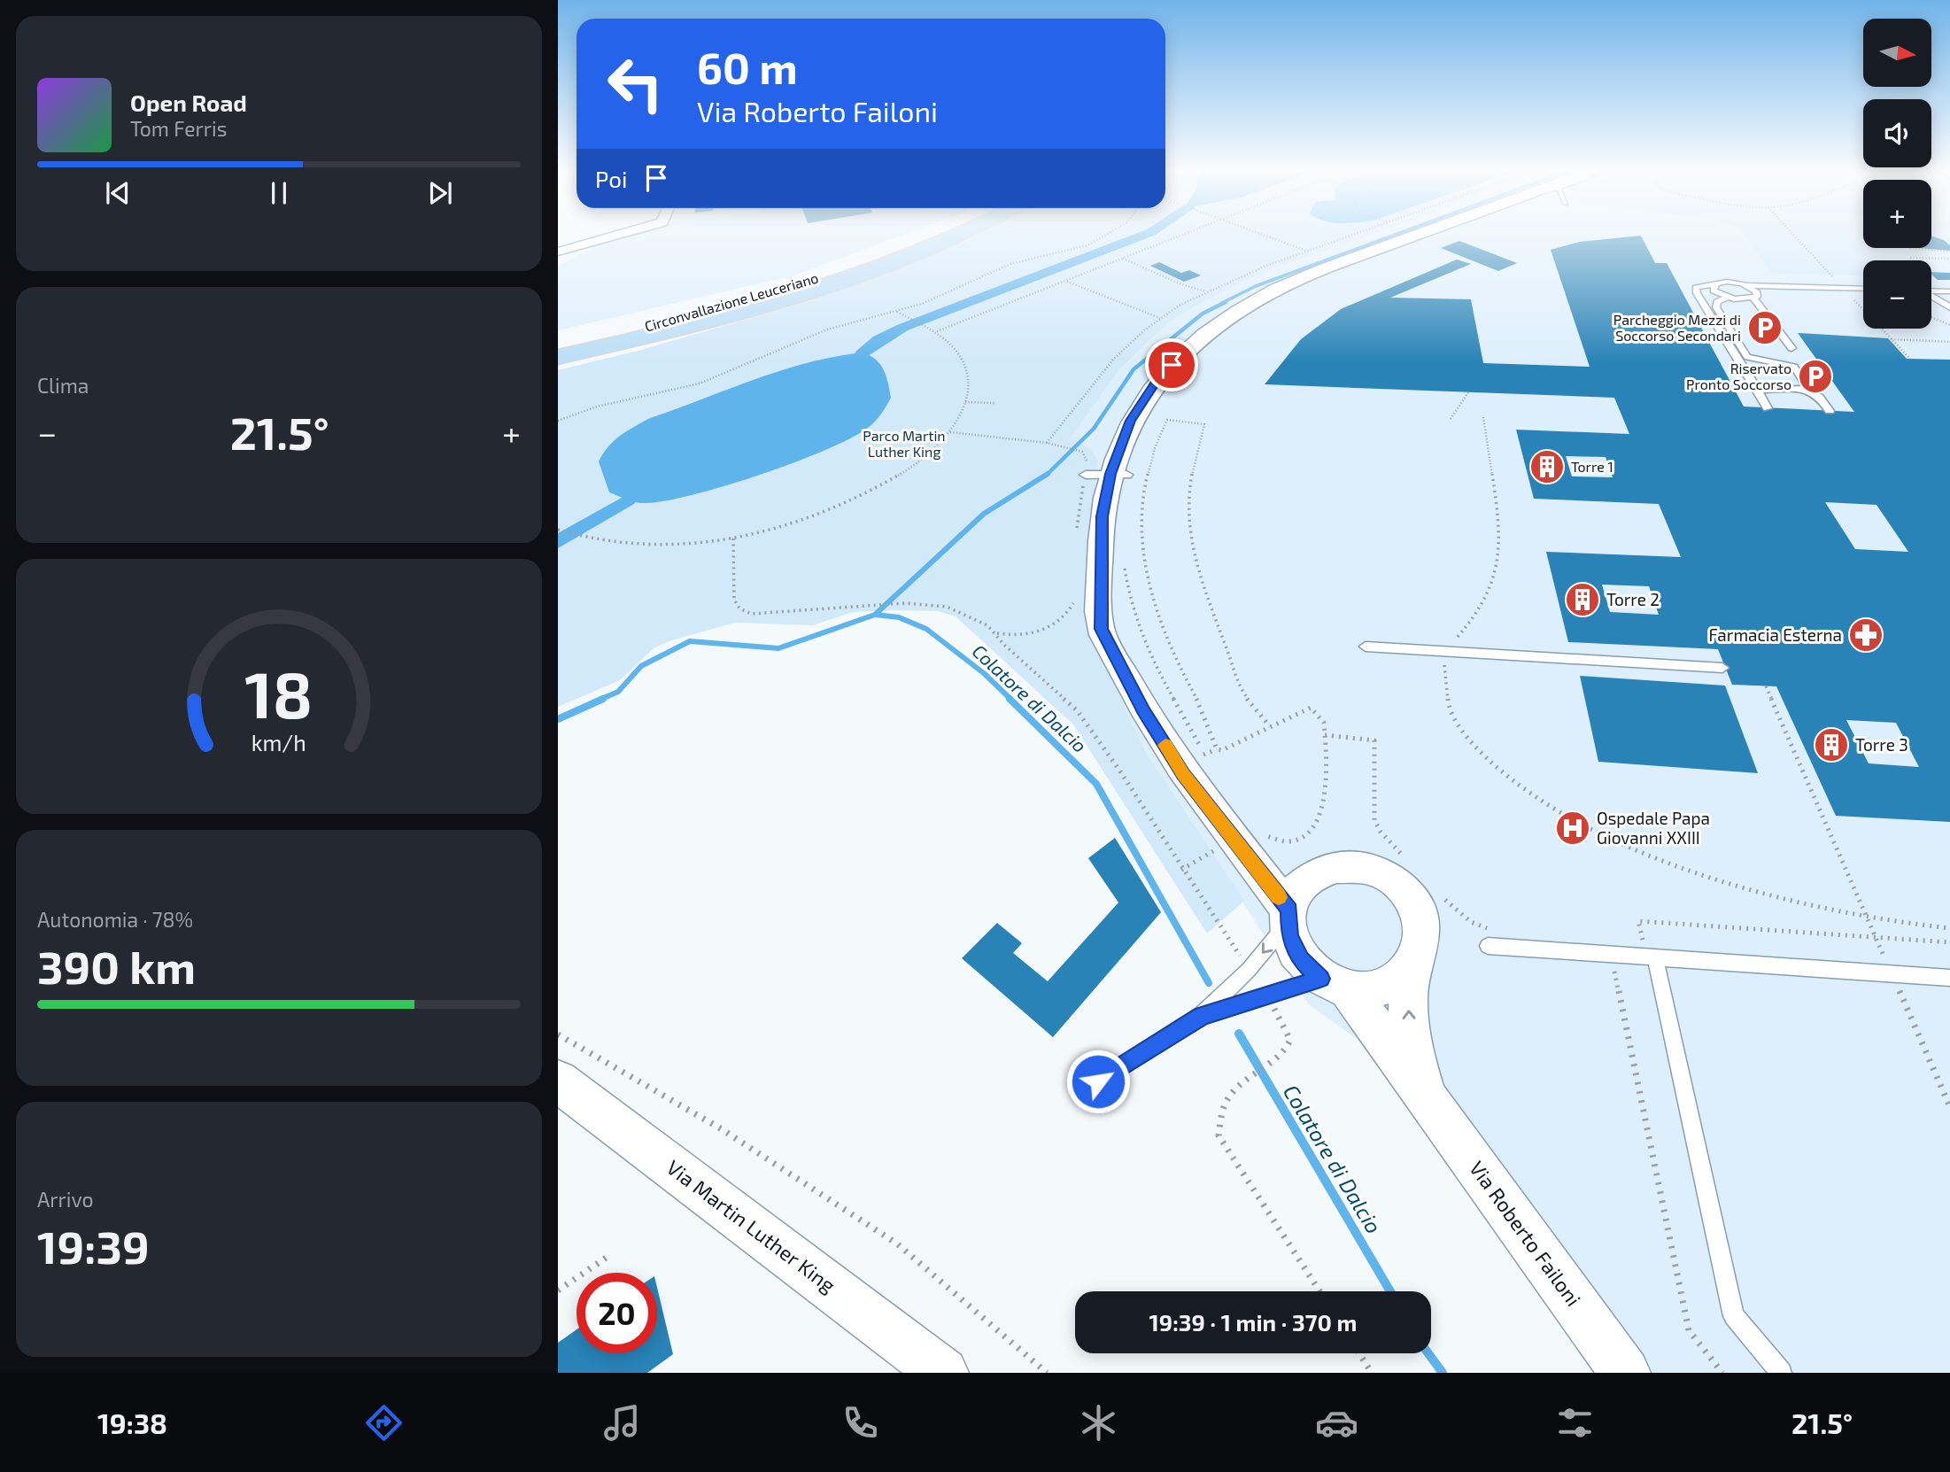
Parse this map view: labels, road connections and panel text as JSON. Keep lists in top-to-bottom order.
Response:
{
  "streets": {
    "highway": ["Circonvallazione Leuceriano"],
    "street": ["Via Martin Luther King", "Via Roberto Failoni"]
  },
  "water": ["Colatore di Dalcio"],
  "parks": ["Parco Martin Luther King"],
  "places": {
    "parking": ["Parcheggio Mezzi di Soccorso Secondari", "Riservato Pronto Soccorso"],
    "building": ["Torre 1", "Torre 2", "Torre 3"],
    "pharmacy": ["Farmacia Esterna"],
    "hospital": ["Ospedale Papa Giovanni XXIII"]
  },
  "north": "right",
  "page": {
    "map_buttons": ["+", "−"],
    "turn": ["60 m", "Via Roberto Failoni"],
    "song": ["Open Road", "Tom Ferris"],
    "then": "Poi",
    "tile": [
      "Clima",
      ["Autonomia · 78%", "390 km"],
      ["Arrivo", "19:39"]
    ],
    "heat": ["−", "21.5°", "+"],
    "limit": "20",
    "trip": "19:39 · 1 min · 370 m",
    "tabs": ["19:38", "21.5°"],
    "gauge": ["18", "km/h"]
  }
}
